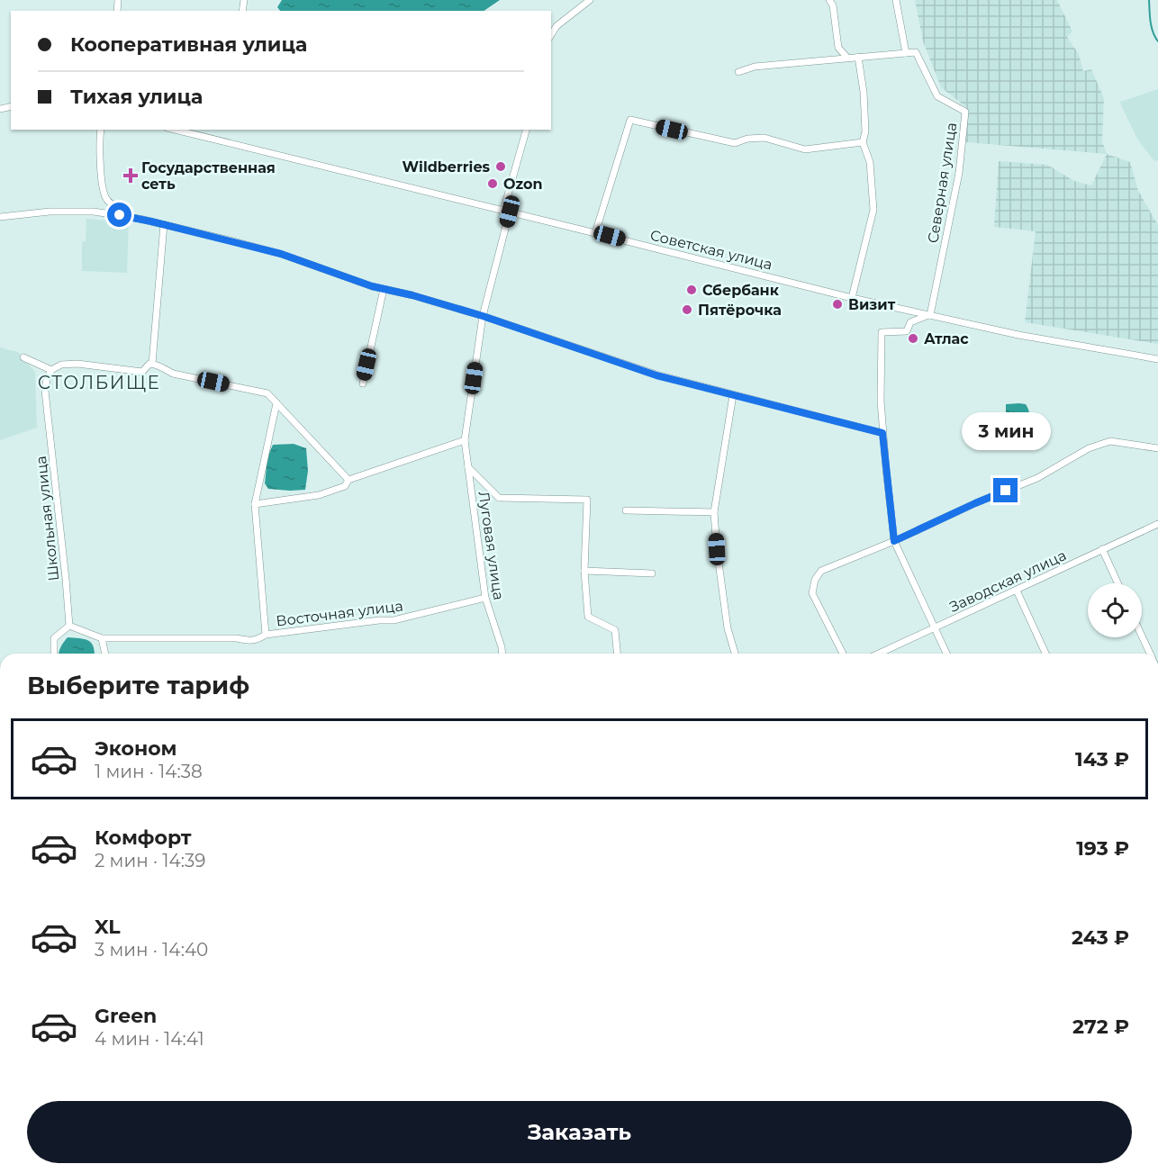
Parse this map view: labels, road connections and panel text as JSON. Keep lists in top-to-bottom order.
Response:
{
  "streets": {
    "street": [
      "Северная улица",
      "Советская улица",
      "Школьная улица",
      "Луговая улица",
      "Заводская улица",
      "Восточная улица"
    ]
  },
  "crossings": [
    ["Северная улица", "Советская улица"],
    ["Советская улица", "Луговая улица"],
    ["Школьная улица", "Восточная улица"],
    ["Луговая улица", "Восточная улица"]
  ],
  "districts": ["СТОЛБИЩЕ"],
  "places": {
    "other": [
      "Wildberries",
      "Ozon",
      "Сбербанк",
      "Визит",
      "Пятёрочка",
      "Атлас"
    ],
    "health": ["Государственная сеть"]
  },
  "page": {
    "banner": ["Кооперативная улица", "Тихая улица"],
    "bubble": "3 мин",
    "heading": "Выберите тариф",
    "list": [
      {
        "name": "Эконом",
        "note": "1 мин · 14:38",
        "value": "143 ₽"
      },
      {
        "name": "Комфорт",
        "note": "2 мин · 14:39",
        "value": "193 ₽"
      },
      {
        "name": "XL",
        "note": "3 мин · 14:40",
        "value": "243 ₽"
      },
      {
        "name": "Green",
        "note": "4 мин · 14:41",
        "value": "272 ₽"
      }
    ],
    "buttons": "Заказать"
  }
}
